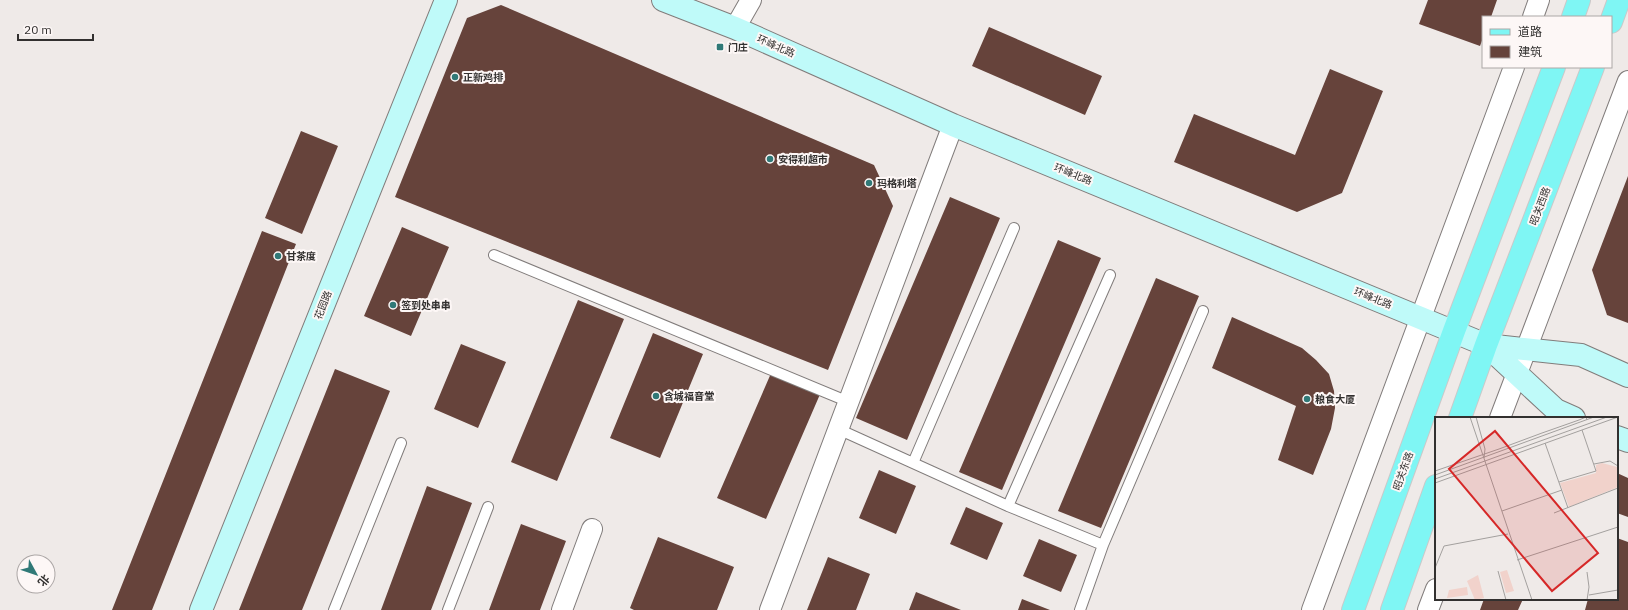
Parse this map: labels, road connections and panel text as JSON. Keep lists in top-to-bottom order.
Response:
{
  "streets": {
    "main road": [
      "环峰北路",
      "昭关西路",
      "花园路",
      "昭关东路"
    ]
  },
  "crossings": [
    ["环峰北路", "昭关西路"],
    ["环峰北路", "昭关东路"]
  ],
  "places": {
    "transit": ["门庄"],
    "other": [
      "正新鸡排",
      "安得利超市",
      "玛格利塔",
      "甘茶度",
      "签到处串串",
      "含城福音堂",
      "粮食大厦"
    ]
  },
  "legend": ["道路", "建筑"],
  "scale_bar": "20 m",
  "north": "bottom right"
}
